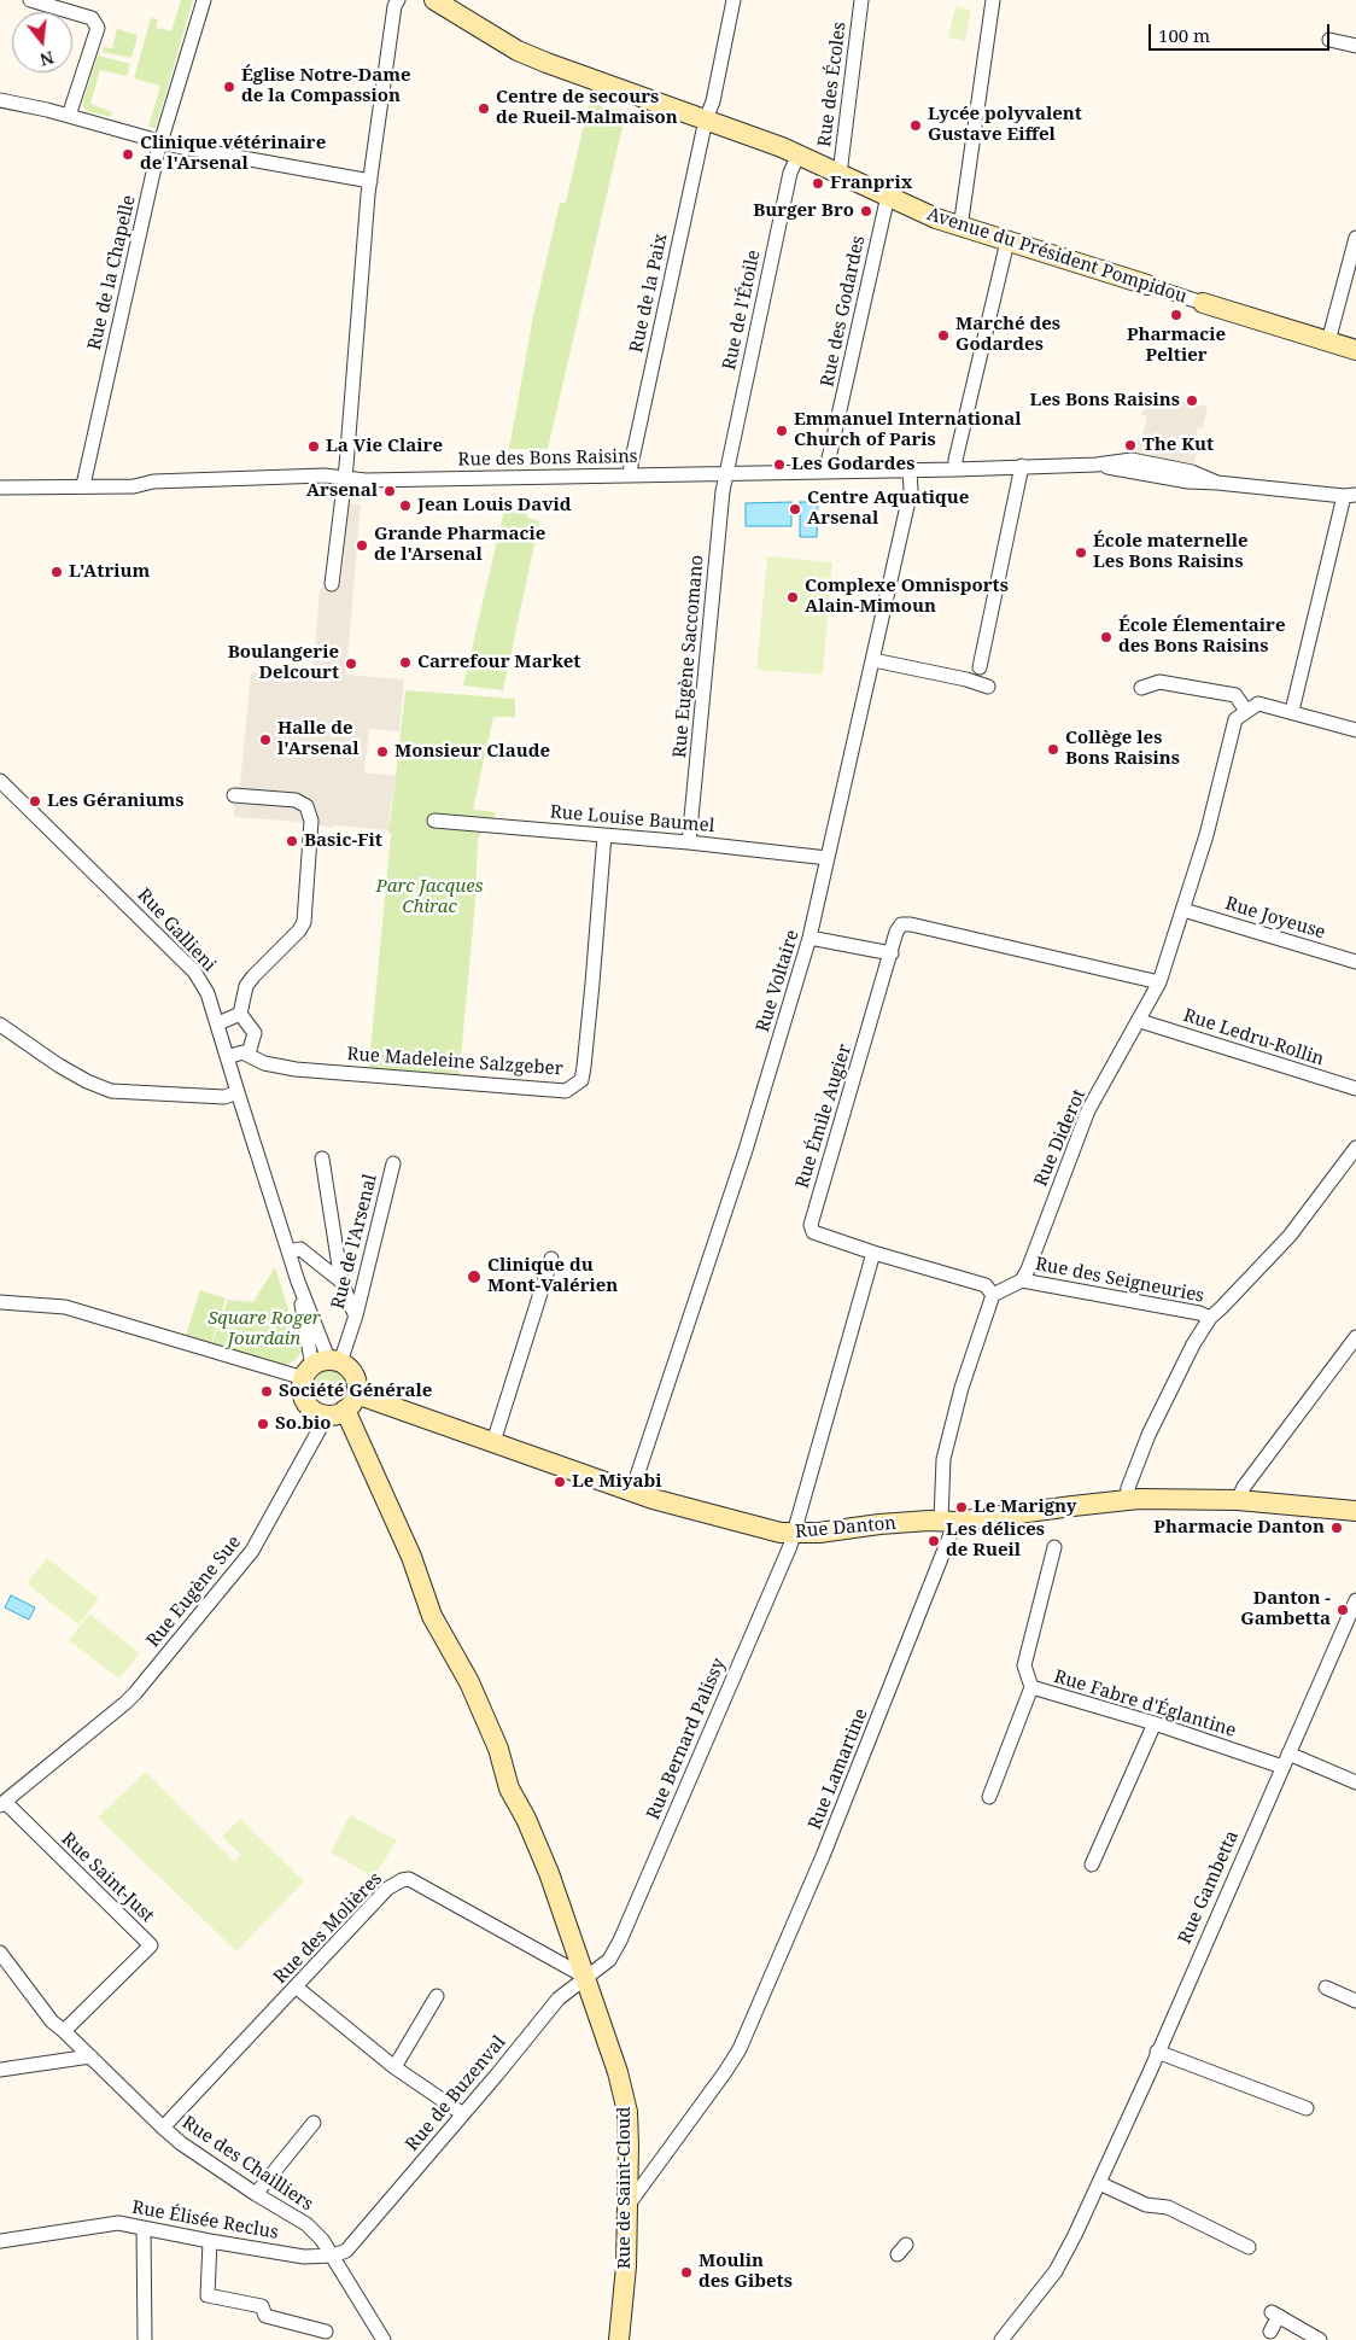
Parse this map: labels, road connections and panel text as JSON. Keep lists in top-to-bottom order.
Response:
{
  "streets": {
    "street": [
      "Rue des Écoles",
      "Avenue du Président Pompidou",
      "Rue de la Chapelle",
      "Rue de la Paix",
      "Rue de l'Étoile",
      "Rue des Godardes",
      "Rue des Bons Raisins",
      "Rue Eugène Saccomano",
      "Rue Louise Baumel",
      "Rue Joyeuse",
      "Rue Gallieni",
      "Rue Voltaire",
      "Rue Ledru-Rollin",
      "Rue Madeleine Salzgeber",
      "Rue Émile Augier",
      "Rue Diderot",
      "Rue de l'Arsenal",
      "Rue des Seigneuries",
      "Rue Danton",
      "Rue Eugène Sue",
      "Rue Fabre d'Églantine",
      "Rue Bernard Palissy",
      "Rue Lamartine",
      "Rue Saint-Just",
      "Rue Gambetta",
      "Rue des Molières",
      "Rue de Buzenval",
      "Rue des Chailliers",
      "Rue de Saint-Cloud",
      "Rue Élisée Reclus"
    ]
  },
  "crossings": [
    ["Rue des Écoles", "Avenue du Président Pompidou"],
    ["Avenue du Président Pompidou", "Rue de la Paix"],
    ["Avenue du Président Pompidou", "Rue de l'Étoile"],
    ["Avenue du Président Pompidou", "Rue des Godardes"],
    ["Rue de la Chapelle", "Rue des Bons Raisins"],
    ["Rue de la Paix", "Rue des Bons Raisins"],
    ["Rue de l'Étoile", "Rue des Bons Raisins"],
    ["Rue de l'Étoile", "Rue Eugène Saccomano"],
    ["Rue des Godardes", "Rue des Bons Raisins"],
    ["Rue des Bons Raisins", "Rue Eugène Saccomano"],
    ["Rue des Bons Raisins", "Rue Voltaire"],
    ["Rue Eugène Saccomano", "Rue Louise Baumel"],
    ["Rue Louise Baumel", "Rue Voltaire"],
    ["Rue Louise Baumel", "Rue Madeleine Salzgeber"],
    ["Rue Joyeuse", "Rue Diderot"],
    ["Rue Gallieni", "Rue de l'Arsenal"],
    ["Rue Gallieni", "Rue Danton"],
    ["Rue Gallieni", "Rue Eugène Sue"],
    ["Rue Gallieni", "Rue de Saint-Cloud"],
    ["Rue Voltaire", "Rue Danton"],
    ["Rue Ledru-Rollin", "Rue Diderot"],
    ["Rue Émile Augier", "Rue Diderot"],
    ["Rue Diderot", "Rue des Seigneuries"],
    ["Rue de l'Arsenal", "Rue Danton"],
    ["Rue de l'Arsenal", "Rue Eugène Sue"],
    ["Rue de l'Arsenal", "Rue de Saint-Cloud"],
    ["Rue Danton", "Rue Eugène Sue"],
    ["Rue Danton", "Rue Bernard Palissy"],
    ["Rue Danton", "Rue Lamartine"],
    ["Rue Danton", "Rue de Saint-Cloud"],
    ["Rue Eugène Sue", "Rue Saint-Just"],
    ["Rue Eugène Sue", "Rue de Saint-Cloud"],
    ["Rue Fabre d'Églantine", "Rue Gambetta"],
    ["Rue Bernard Palissy", "Rue de Buzenval"],
    ["Rue Lamartine", "Rue de Saint-Cloud"],
    ["Rue Saint-Just", "Rue des Chailliers"],
    ["Rue des Molières", "Rue de Buzenval"],
    ["Rue des Molières", "Rue des Chailliers"],
    ["Rue des Molières", "Rue de Saint-Cloud"],
    ["Rue de Buzenval", "Rue des Chailliers"],
    ["Rue de Buzenval", "Rue de Saint-Cloud"],
    ["Rue de Buzenval", "Rue Élisée Reclus"],
    ["Rue des Chailliers", "Rue Élisée Reclus"]
  ],
  "parks": ["Parc Jacques Chirac", "Square Roger Jourdain"],
  "places": [
    "Église Notre-Dame de la Compassion",
    "Centre de secours de Rueil-Malmaison",
    "Lycée polyvalent Gustave Eiffel",
    "Clinique vétérinaire de l'Arsenal",
    "Franprix",
    "Burger Bro",
    "Pharmacie Peltier",
    "Marché des Godardes",
    "Les Bons Raisins",
    "Emmanuel International Church of Paris",
    "The Kut",
    "La Vie Claire",
    "Les Godardes",
    "Arsenal",
    "Jean Louis David",
    "Centre Aquatique Arsenal",
    "Grande Pharmacie de l'Arsenal",
    "École maternelle Les Bons Raisins",
    "L'Atrium",
    "Complexe Omnisports Alain-Mimoun",
    "École Élementaire des Bons Raisins",
    "Carrefour Market",
    "Boulangerie Delcourt",
    "Halle de l'Arsenal",
    "Collège les Bons Raisins",
    "Monsieur Claude",
    "Les Géraniums",
    "Basic-Fit",
    "Clinique du Mont-Valérien",
    "Société Générale",
    "So.bio",
    "Le Miyabi",
    "Le Marigny",
    "Pharmacie Danton",
    "Les délices de Rueil",
    "Danton - Gambetta",
    "Moulin des Gibets"
  ],
  "scale_bar": "100 m",
  "north": "bottom"
}
